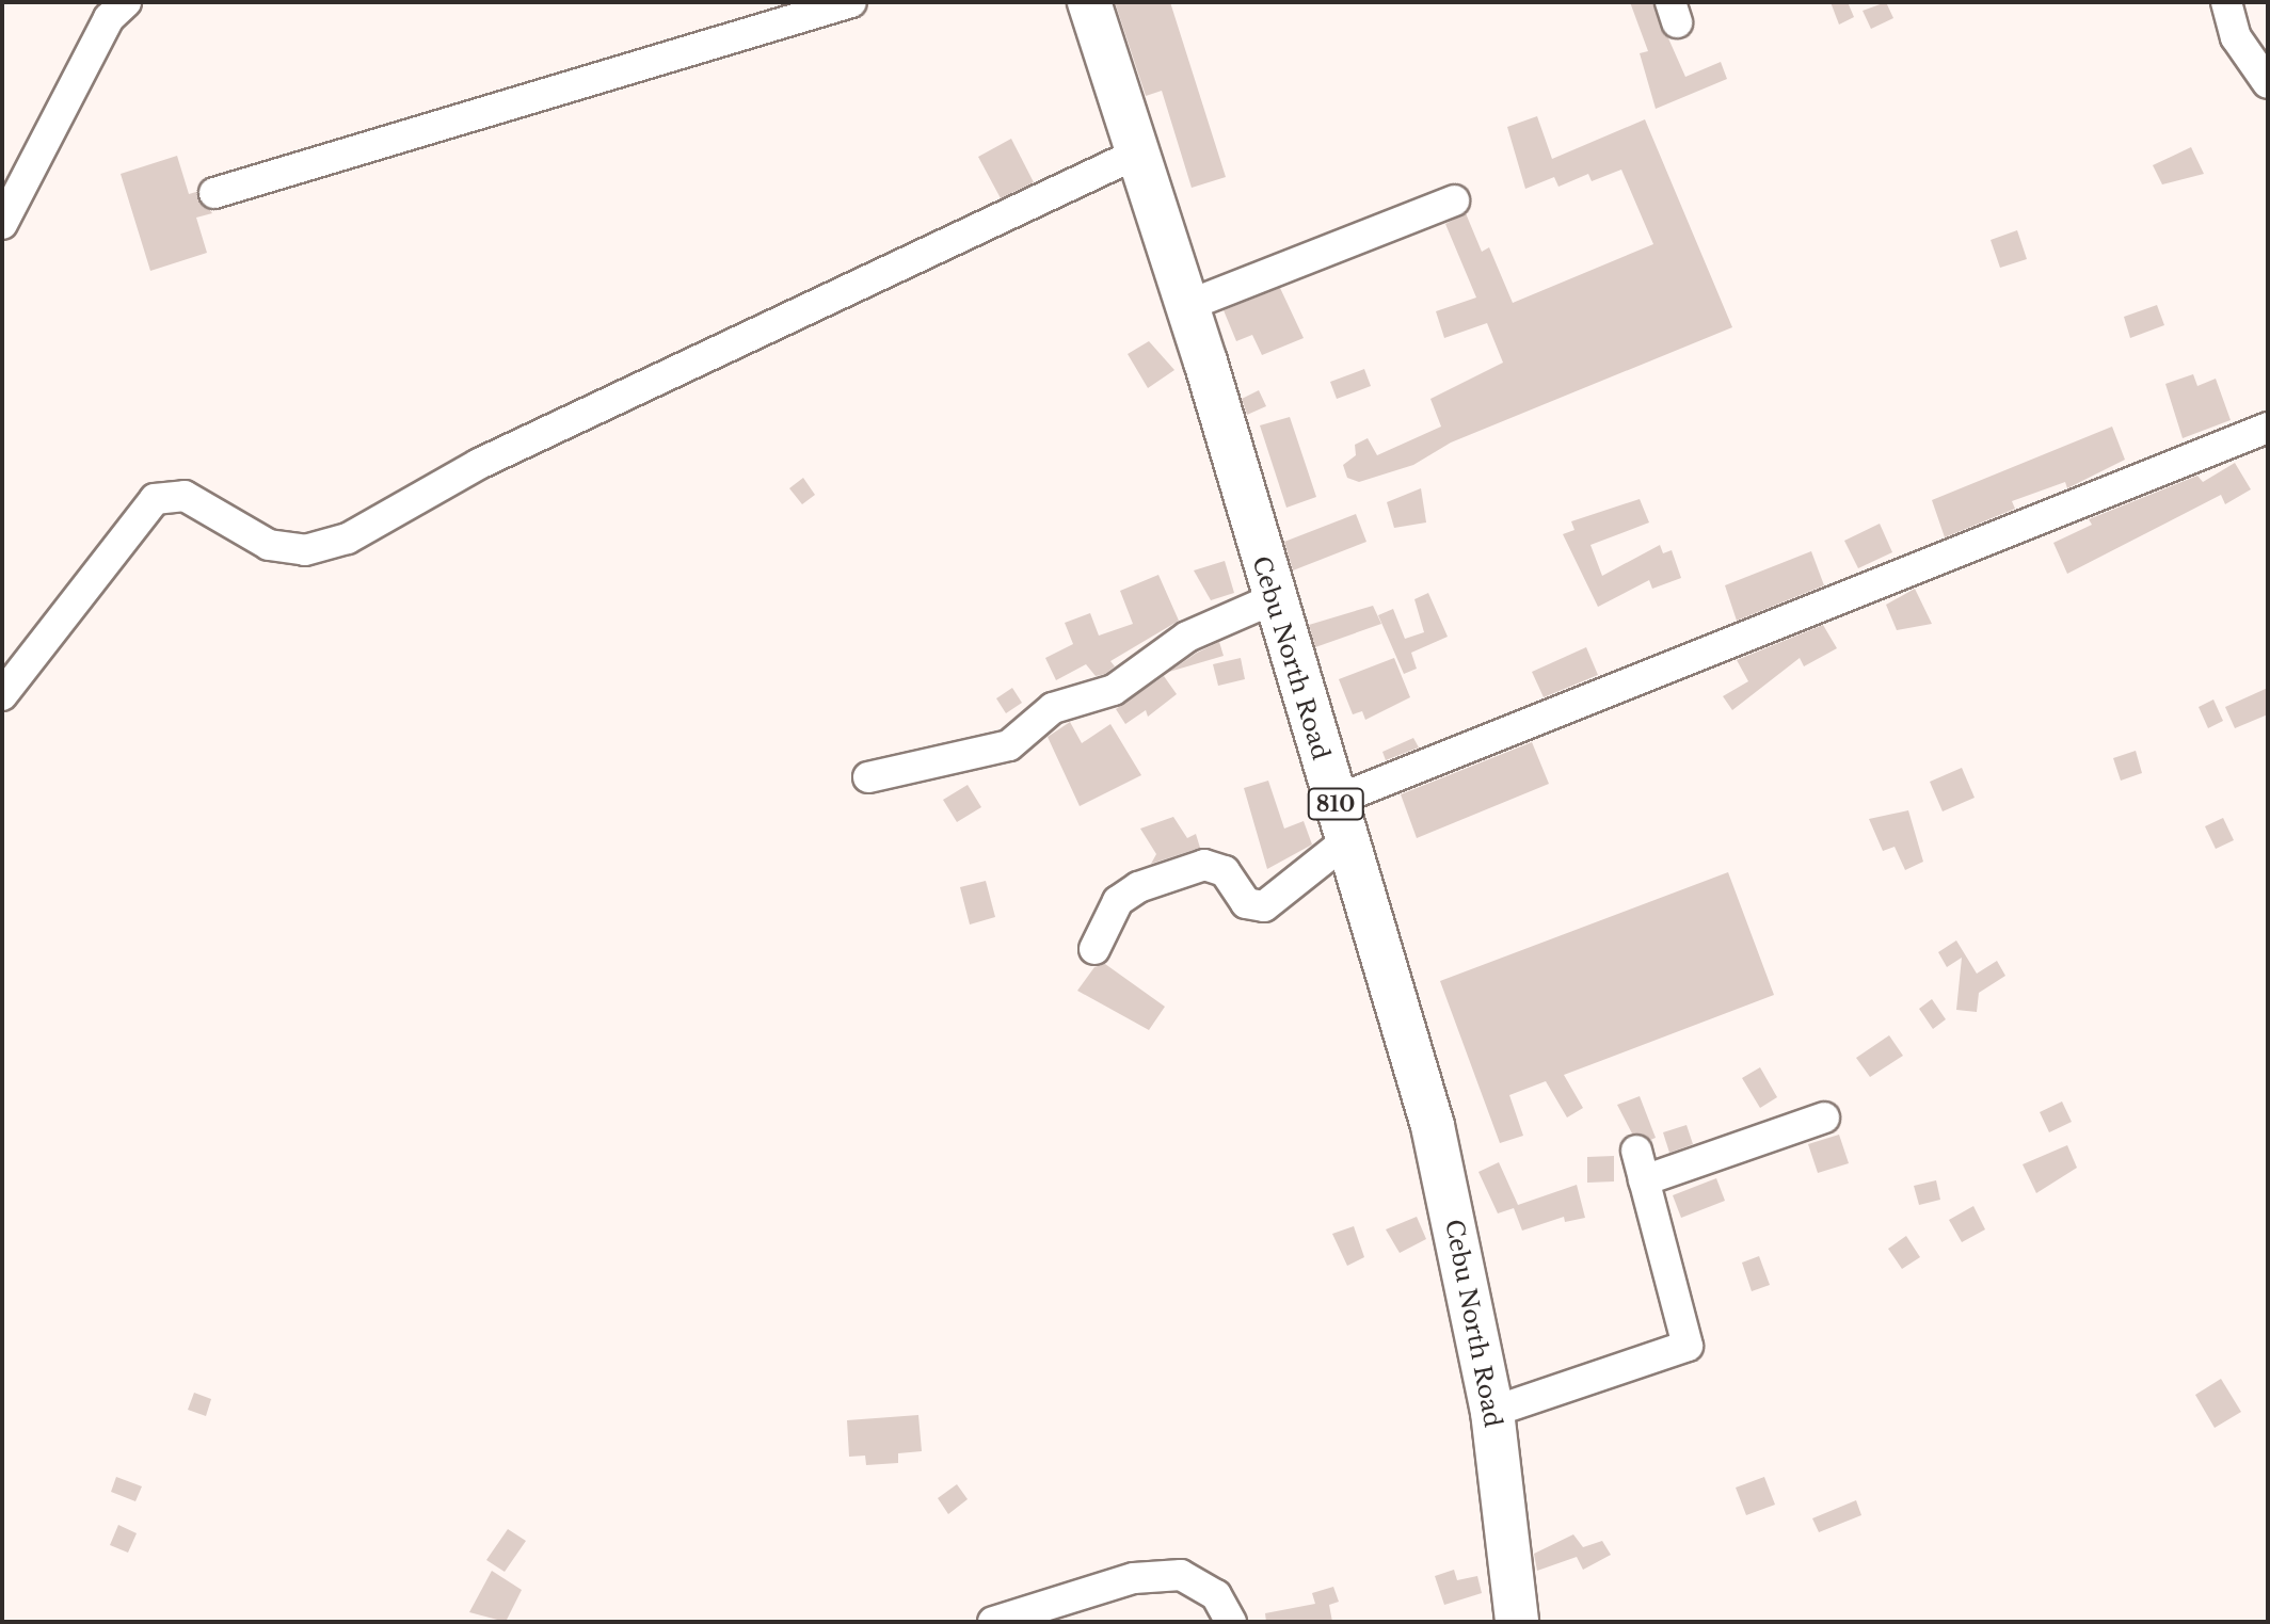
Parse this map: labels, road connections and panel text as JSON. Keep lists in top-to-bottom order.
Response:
{
  "streets": {
    "highway": ["Cebu North Road", "810"]
  }
}
